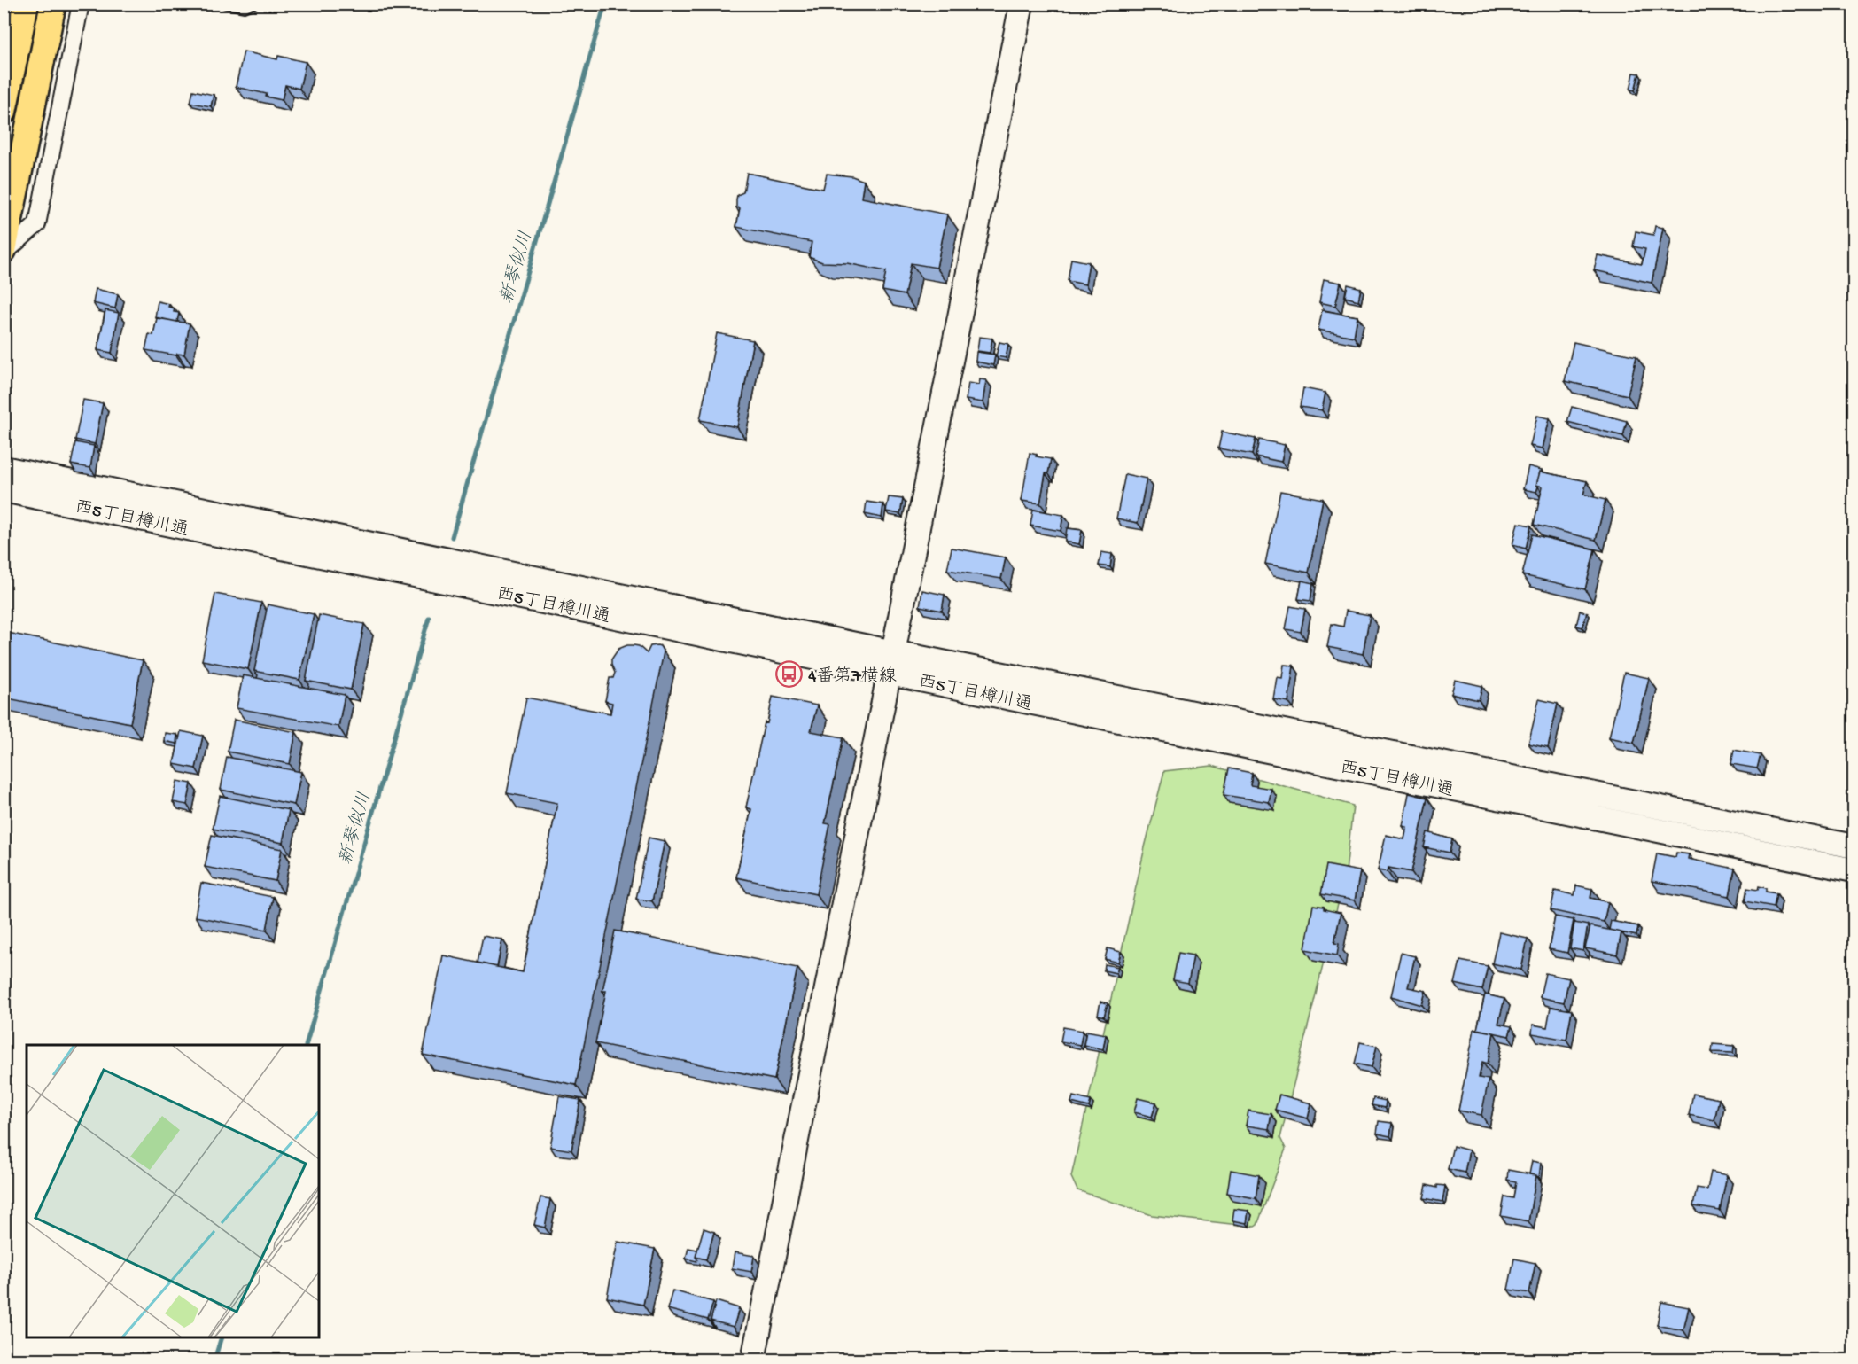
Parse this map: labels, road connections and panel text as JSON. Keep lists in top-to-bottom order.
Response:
{
  "streets": {
    "main road": ["西5丁目樽川通"]
  },
  "water": ["新琴似川"],
  "places": {
    "bus stop": ["4番第7横線"]
  }
}
